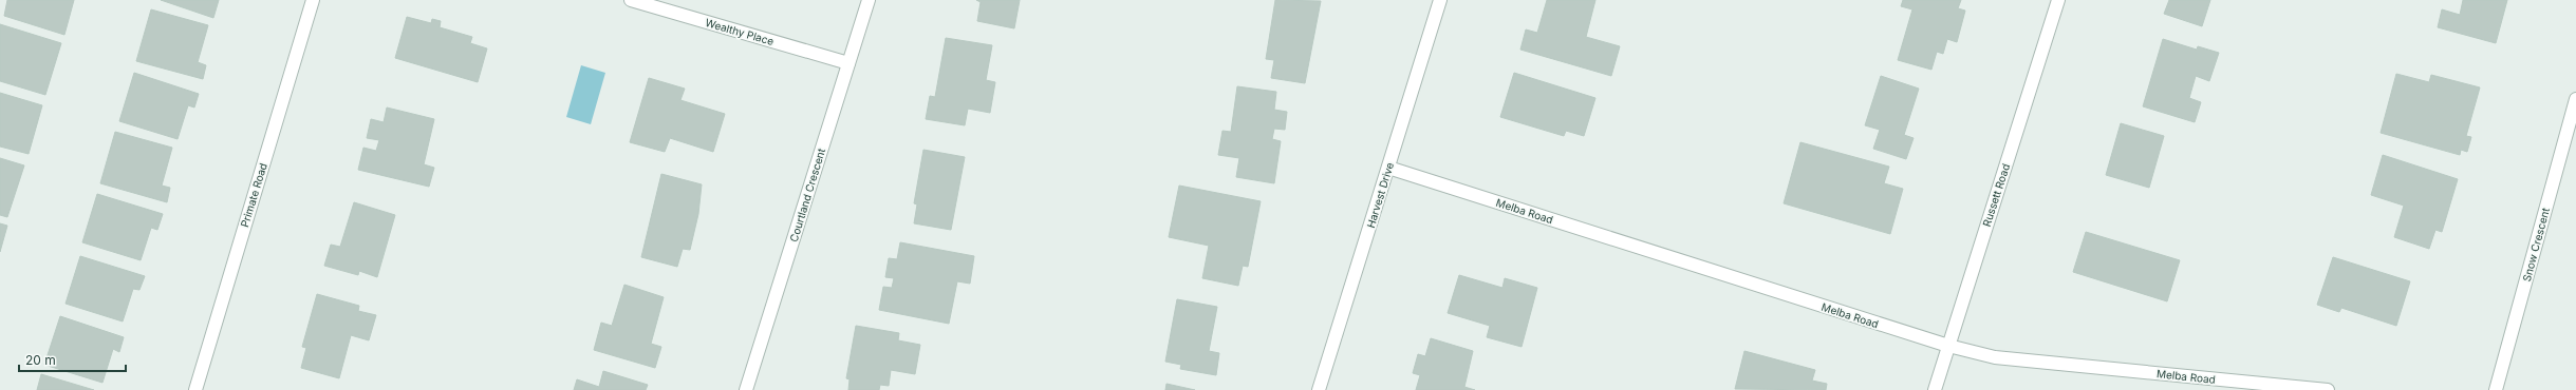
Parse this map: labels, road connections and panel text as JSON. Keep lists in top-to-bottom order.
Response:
{
  "streets": {
    "street": [
      "Wealthy Place",
      "Primate Road",
      "Courtland Crescent",
      "Harvest Drive",
      "Russett Road",
      "Melba Road",
      "Snow Crescent"
    ]
  },
  "crossings": [
    ["Wealthy Place", "Courtland Crescent"],
    ["Harvest Drive", "Melba Road"],
    ["Russett Road", "Melba Road"]
  ],
  "scale_bar": "20 m"
}
